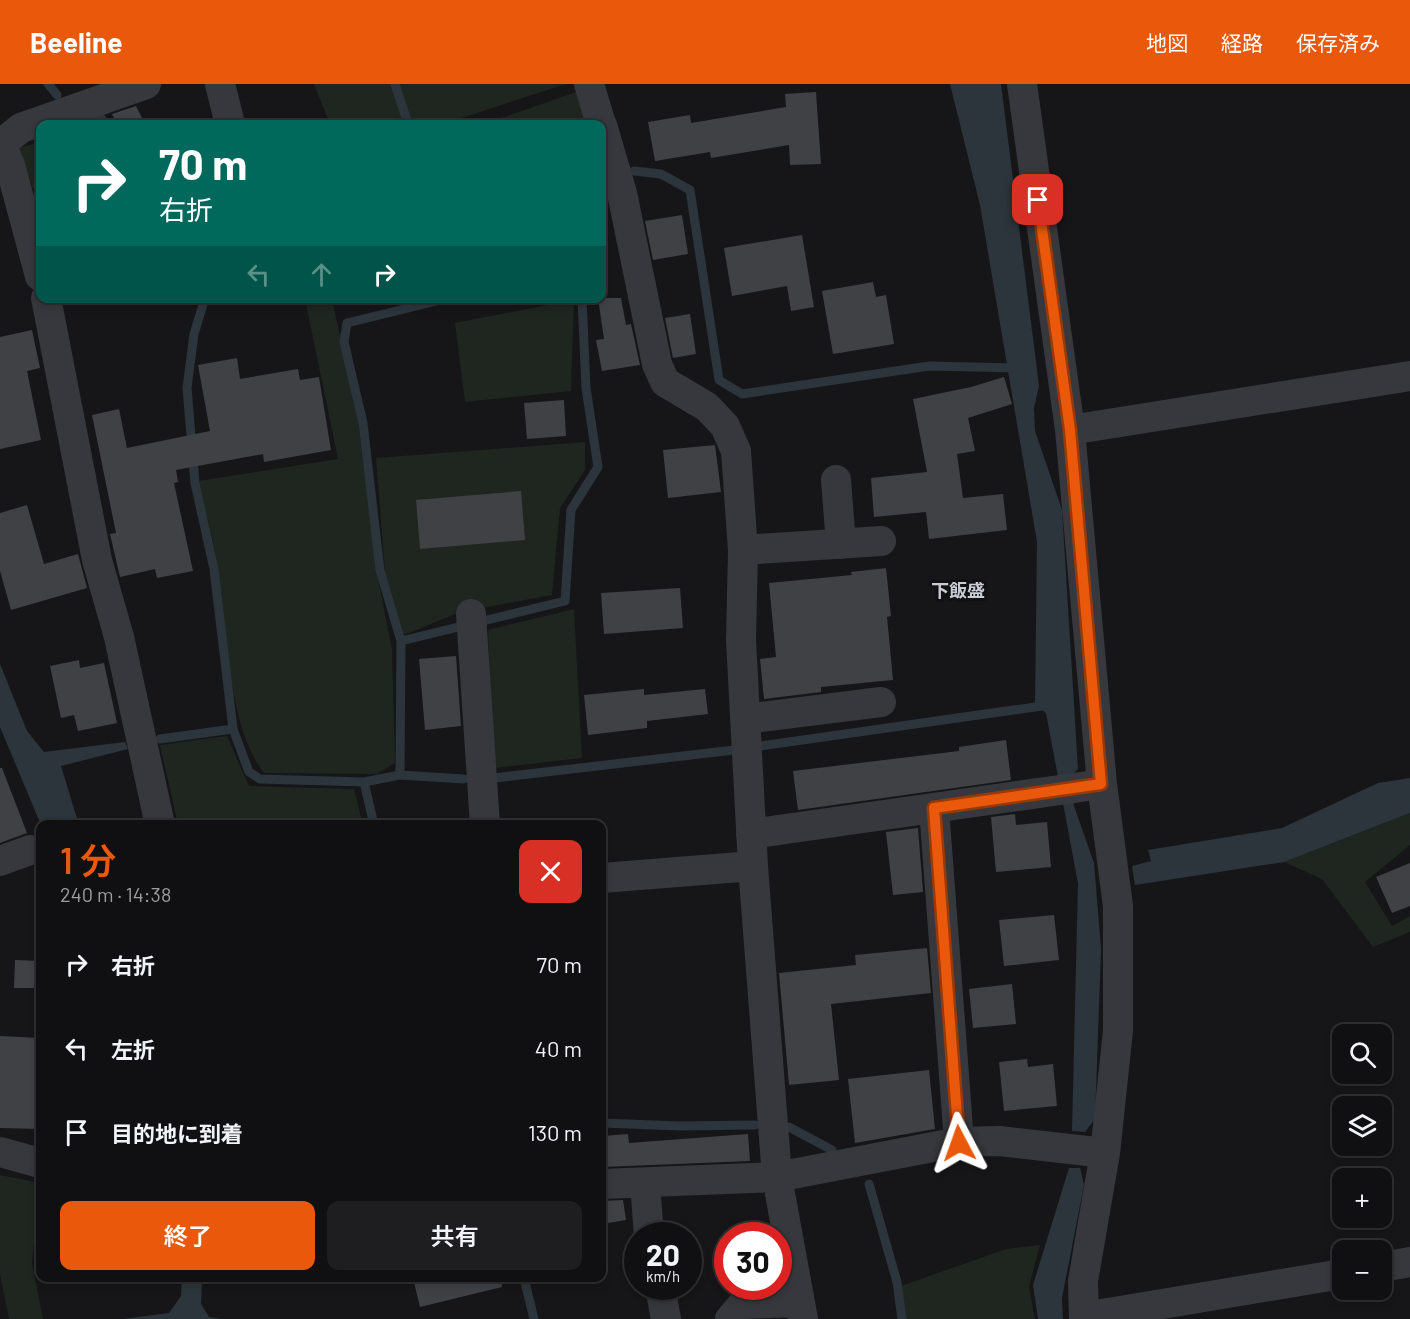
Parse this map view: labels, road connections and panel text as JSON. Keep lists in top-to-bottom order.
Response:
{
  "districts": ["下飯盛"],
  "page": {
    "header": "Beeline",
    "nav": ["地図", "経路", "保存済み"],
    "turn": ["70 m", "右折"],
    "heading": ["1 分", "240 m · 14:38"],
    "list": [
      {
        "name": "右折",
        "value": "70 m"
      },
      {
        "name": "左折",
        "value": "40 m"
      },
      {
        "name": "目的地に到着",
        "value": "130 m"
      }
    ],
    "map_buttons": ["+", "−"],
    "buttons": ["終了", "共有"],
    "speed": "20 km/h",
    "limit": "30"
  }
}
